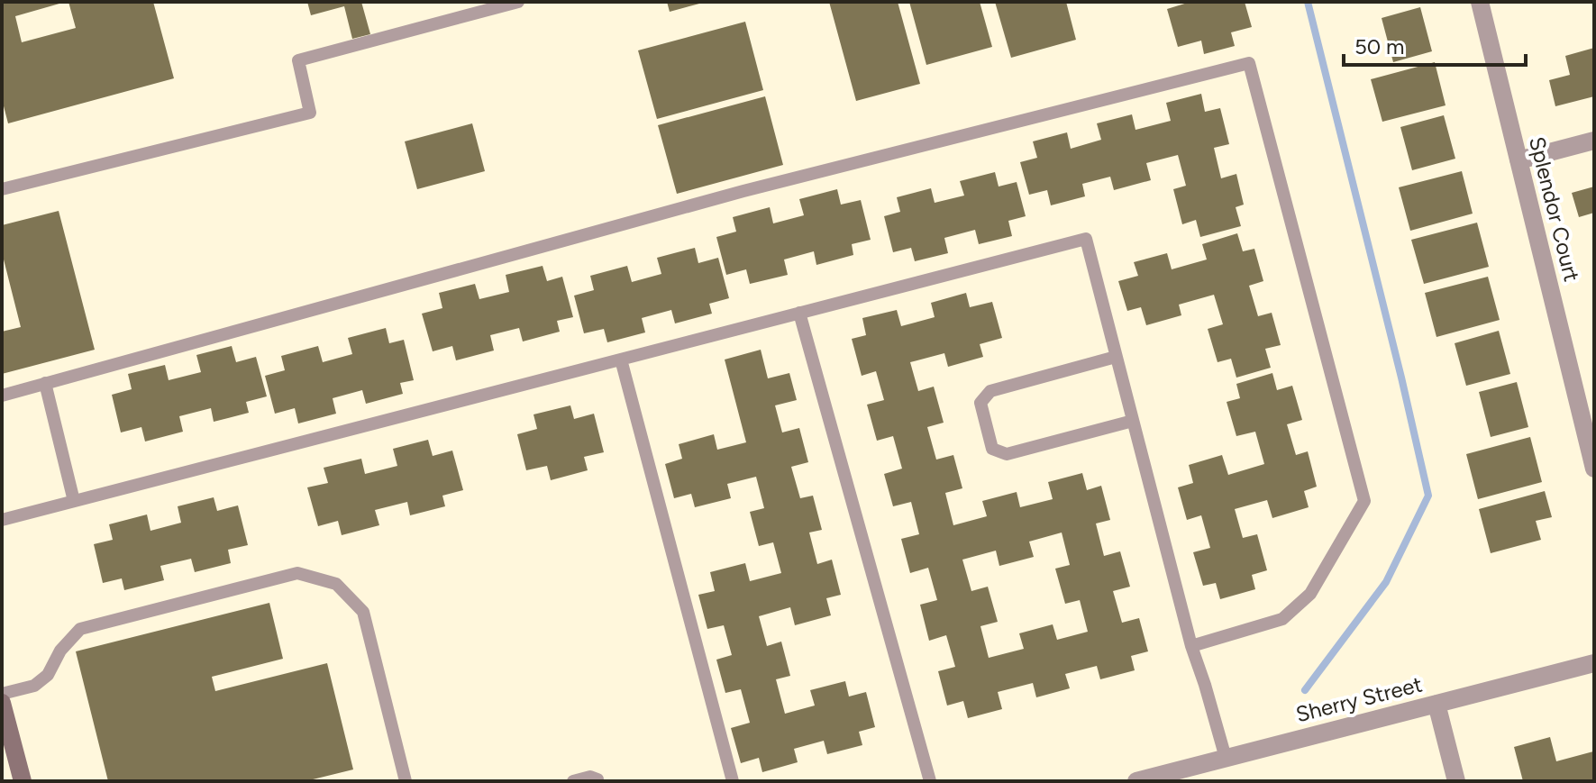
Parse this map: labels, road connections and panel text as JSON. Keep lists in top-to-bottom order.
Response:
{
  "streets": {
    "street": ["Splendor Court", "Sherry Street"]
  },
  "scale_bar": "50 m"
}
